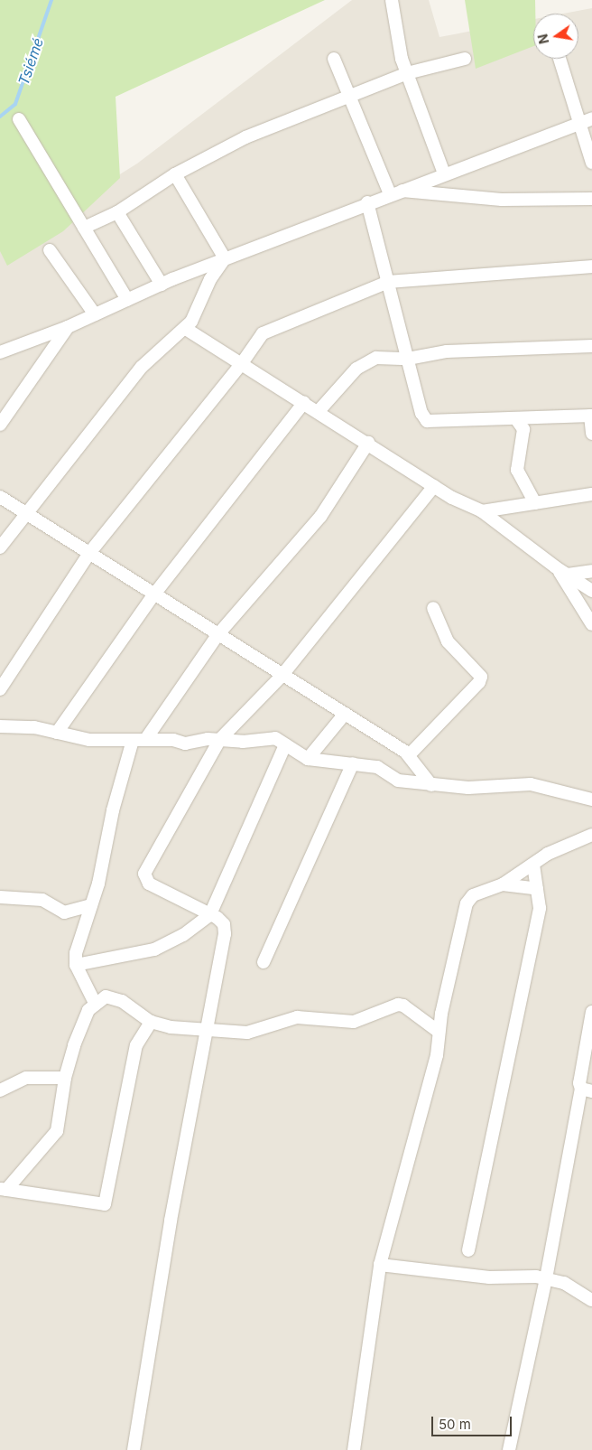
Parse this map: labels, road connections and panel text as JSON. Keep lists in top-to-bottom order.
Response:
{
  "water": ["Tsiémé"],
  "scale_bar": "50 m",
  "north": "left"
}
